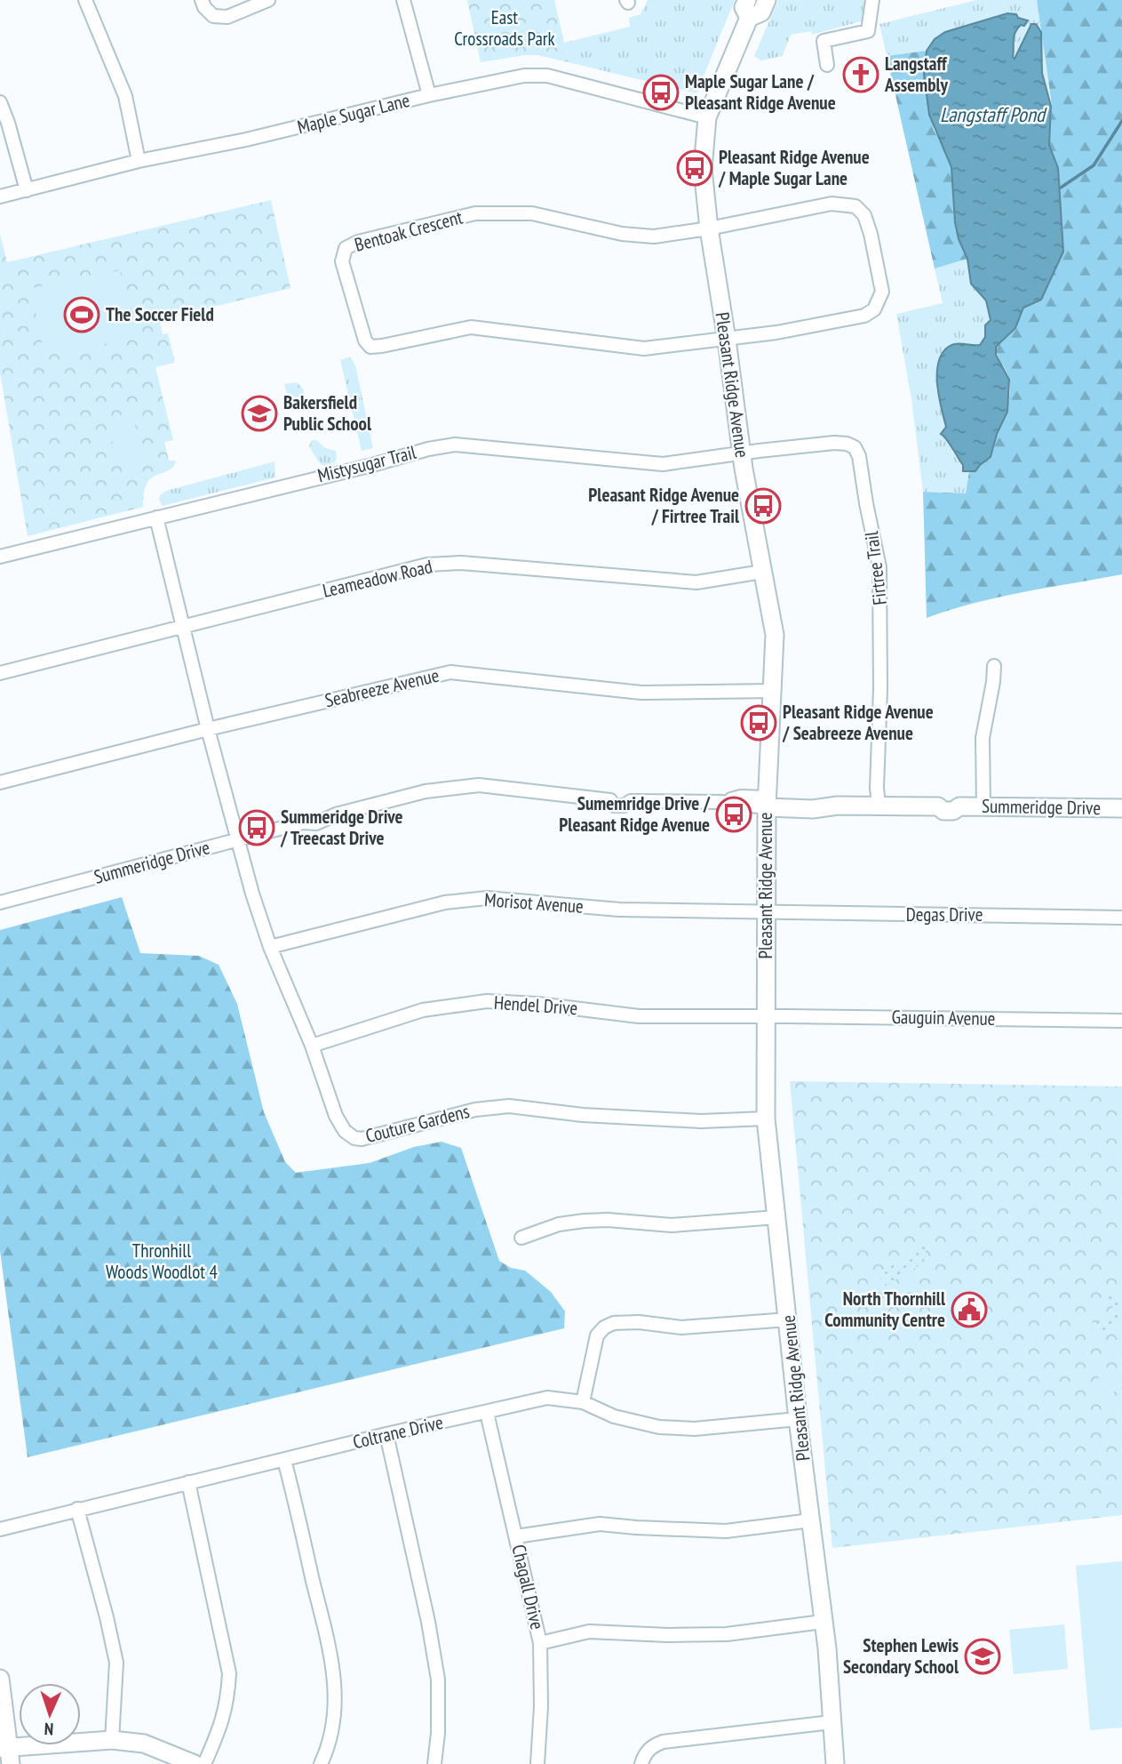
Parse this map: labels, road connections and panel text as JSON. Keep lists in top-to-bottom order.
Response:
{
  "streets": {
    "street": [
      "Maple Sugar Lane",
      "Bentoak Crescent",
      "Pleasant Ridge Avenue",
      "Mistysugar Trail",
      "Firtree Trail",
      "Leameadow Road",
      "Seabreeze Avenue",
      "Summeridge Drive",
      "Morisot Avenue",
      "Degas Drive",
      "Hendel Drive",
      "Gauguin Avenue",
      "Couture Gardens",
      "Coltrane Drive",
      "Chagall Drive"
    ]
  },
  "crossings": [
    ["Maple Sugar Lane", "Pleasant Ridge Avenue"],
    ["Bentoak Crescent", "Pleasant Ridge Avenue"],
    ["Pleasant Ridge Avenue", "Mistysugar Trail"],
    ["Pleasant Ridge Avenue", "Firtree Trail"],
    ["Pleasant Ridge Avenue", "Leameadow Road"],
    ["Pleasant Ridge Avenue", "Seabreeze Avenue"],
    ["Pleasant Ridge Avenue", "Summeridge Drive"],
    ["Pleasant Ridge Avenue", "Morisot Avenue"],
    ["Pleasant Ridge Avenue", "Degas Drive"],
    ["Pleasant Ridge Avenue", "Hendel Drive"],
    ["Pleasant Ridge Avenue", "Gauguin Avenue"],
    ["Pleasant Ridge Avenue", "Couture Gardens"],
    ["Pleasant Ridge Avenue", "Coltrane Drive"],
    ["Mistysugar Trail", "Firtree Trail"],
    ["Mistysugar Trail", "Couture Gardens"],
    ["Firtree Trail", "Summeridge Drive"],
    ["Leameadow Road", "Couture Gardens"],
    ["Seabreeze Avenue", "Couture Gardens"],
    ["Summeridge Drive", "Couture Gardens"],
    ["Morisot Avenue", "Degas Drive"],
    ["Morisot Avenue", "Couture Gardens"],
    ["Hendel Drive", "Gauguin Avenue"],
    ["Hendel Drive", "Couture Gardens"],
    ["Coltrane Drive", "Chagall Drive"]
  ],
  "water": ["Langstaff Pond"],
  "parks": ["East Crossroads Park", "Thronhill Woods Woodlot 4"],
  "places": {
    "church": ["Langstaff Assembly"],
    "bus stop": [
      "Maple Sugar Lane / Pleasant Ridge Avenue",
      "Pleasant Ridge Avenue / Maple Sugar Lane",
      "Pleasant Ridge Avenue / Firtree Trail",
      "Pleasant Ridge Avenue / Seabreeze Avenue",
      "Sumemridge Drive / Pleasant Ridge Avenue",
      "Summeridge Drive / Treecast Drive"
    ],
    "sports": ["The Soccer Field"],
    "school or university": ["Bakersfield Public School", "Stephen Lewis Secondary School"],
    "public building": ["North Thornhill Community Centre"]
  },
  "north": "bottom"
}
